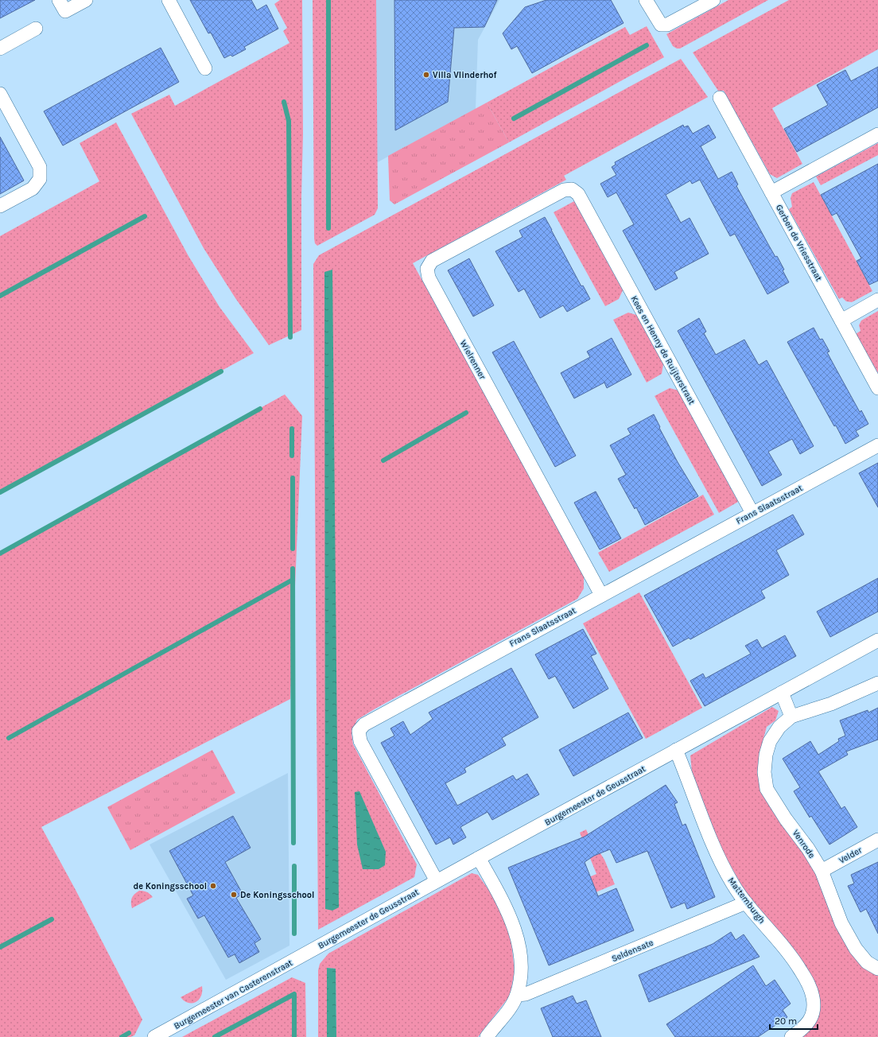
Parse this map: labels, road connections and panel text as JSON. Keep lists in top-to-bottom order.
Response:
{
  "streets": {
    "street": [
      "Gerben de Vriesstraat",
      "Kees en Henny de Ruijterstraat",
      "Wielrenner",
      "Frans Slaatsstraat",
      "Burgemeester de Geusstraat",
      "Venrode",
      "Velder",
      "Mattemburgh",
      "Seldensate",
      "Burgemeester van Casterenstraat"
    ]
  },
  "crossings": [
    ["Kees en Henny de Ruijterstraat", "Wielrenner"],
    ["Kees en Henny de Ruijterstraat", "Frans Slaatsstraat"],
    ["Wielrenner", "Frans Slaatsstraat"],
    ["Frans Slaatsstraat", "Burgemeester de Geusstraat"],
    ["Burgemeester de Geusstraat", "Mattemburgh"],
    ["Burgemeester de Geusstraat", "Burgemeester van Casterenstraat"],
    ["Venrode", "Velder"],
    ["Mattemburgh", "Seldensate"]
  ],
  "places": ["Villa Vlinderhof", "de Koningsschool", "De Koningsschool"],
  "scale_bar": "20 m"
}
